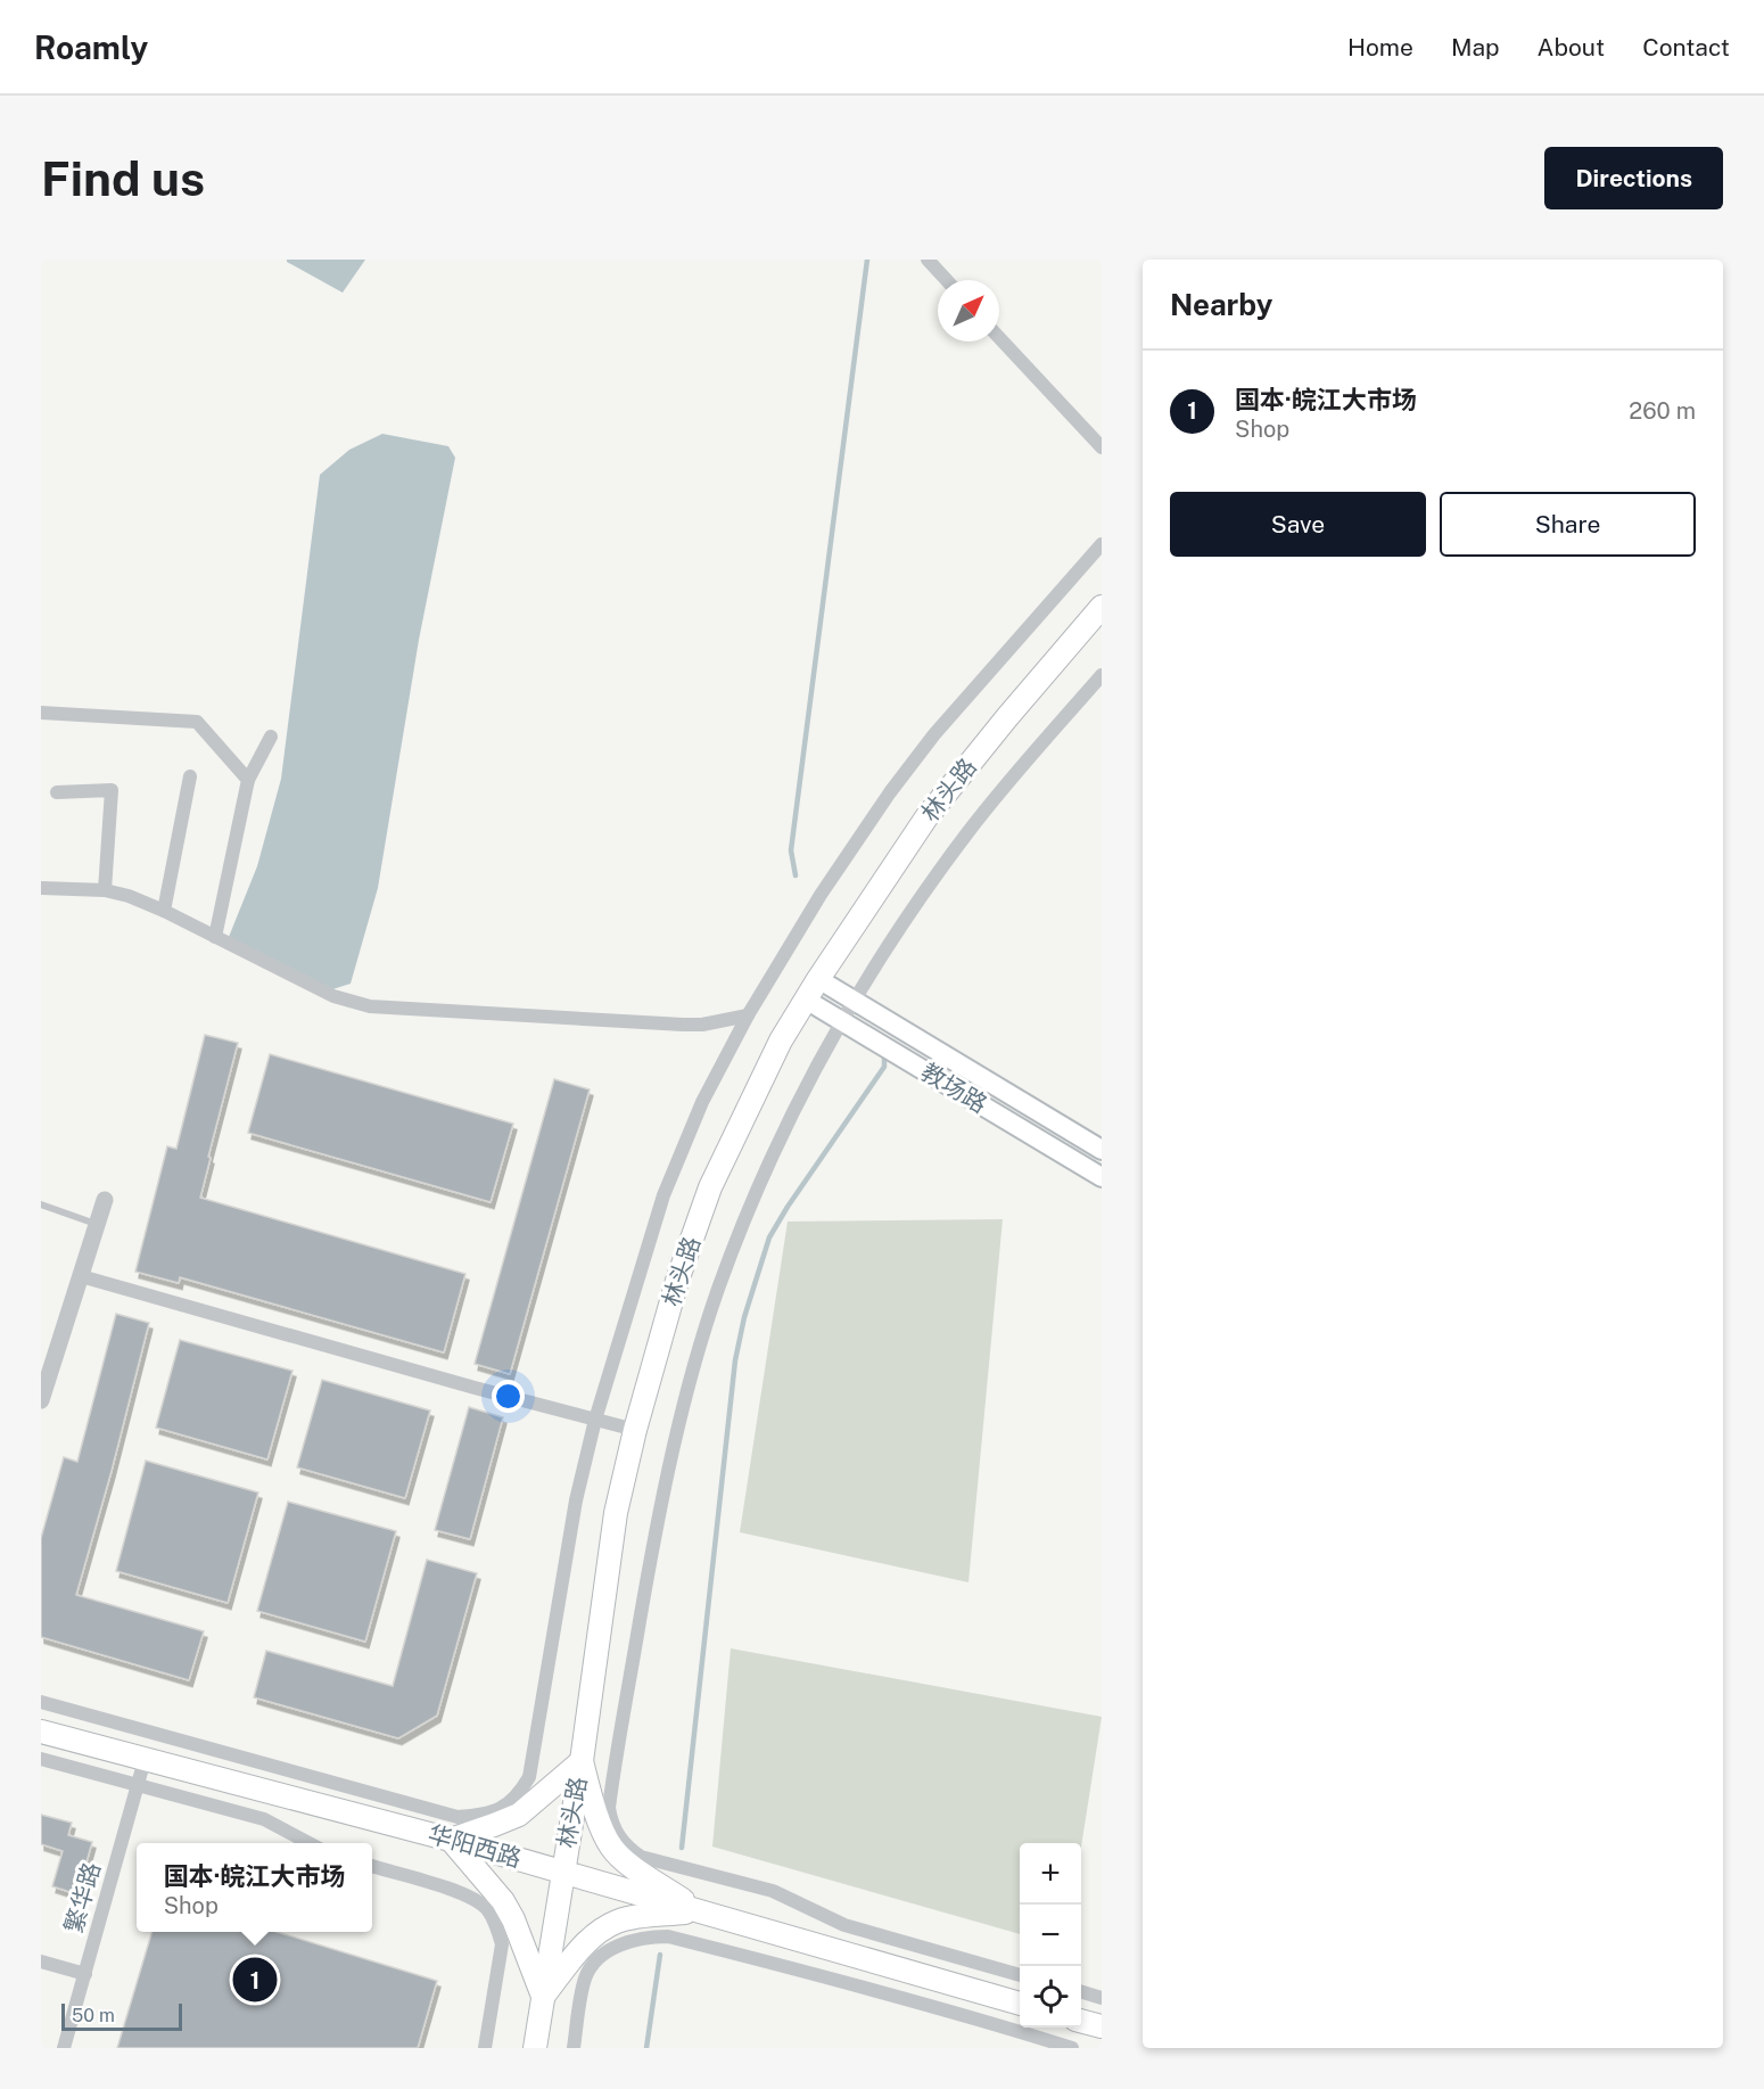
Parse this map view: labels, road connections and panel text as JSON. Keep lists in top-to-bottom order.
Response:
{
  "streets": {
    "main road": ["林头路", "教场路", "华阳西路"],
    "street": ["繁华路"]
  },
  "crossings": [
    ["林头路", "教场路"],
    ["林头路", "华阳西路"],
    ["华阳西路", "繁华路"]
  ],
  "scale_bar": "50 m",
  "north": "top right",
  "page": {
    "header": "Roamly",
    "nav": [
      "Home",
      "Map",
      "About",
      "Contact"
    ],
    "buttons": [
      "Directions",
      ["Save", "Share"]
    ],
    "title": "Find us",
    "heading": "Nearby",
    "list": [
      {
        "mark": "1",
        "name": "国本·皖江大市场",
        "note": "Shop",
        "value": "260 m"
      }
    ],
    "map_buttons": ["+", "−"],
    "popup": ["国本·皖江大市场", "Shop"],
    "pins": "1",
    "scale": "50 m"
  }
}
